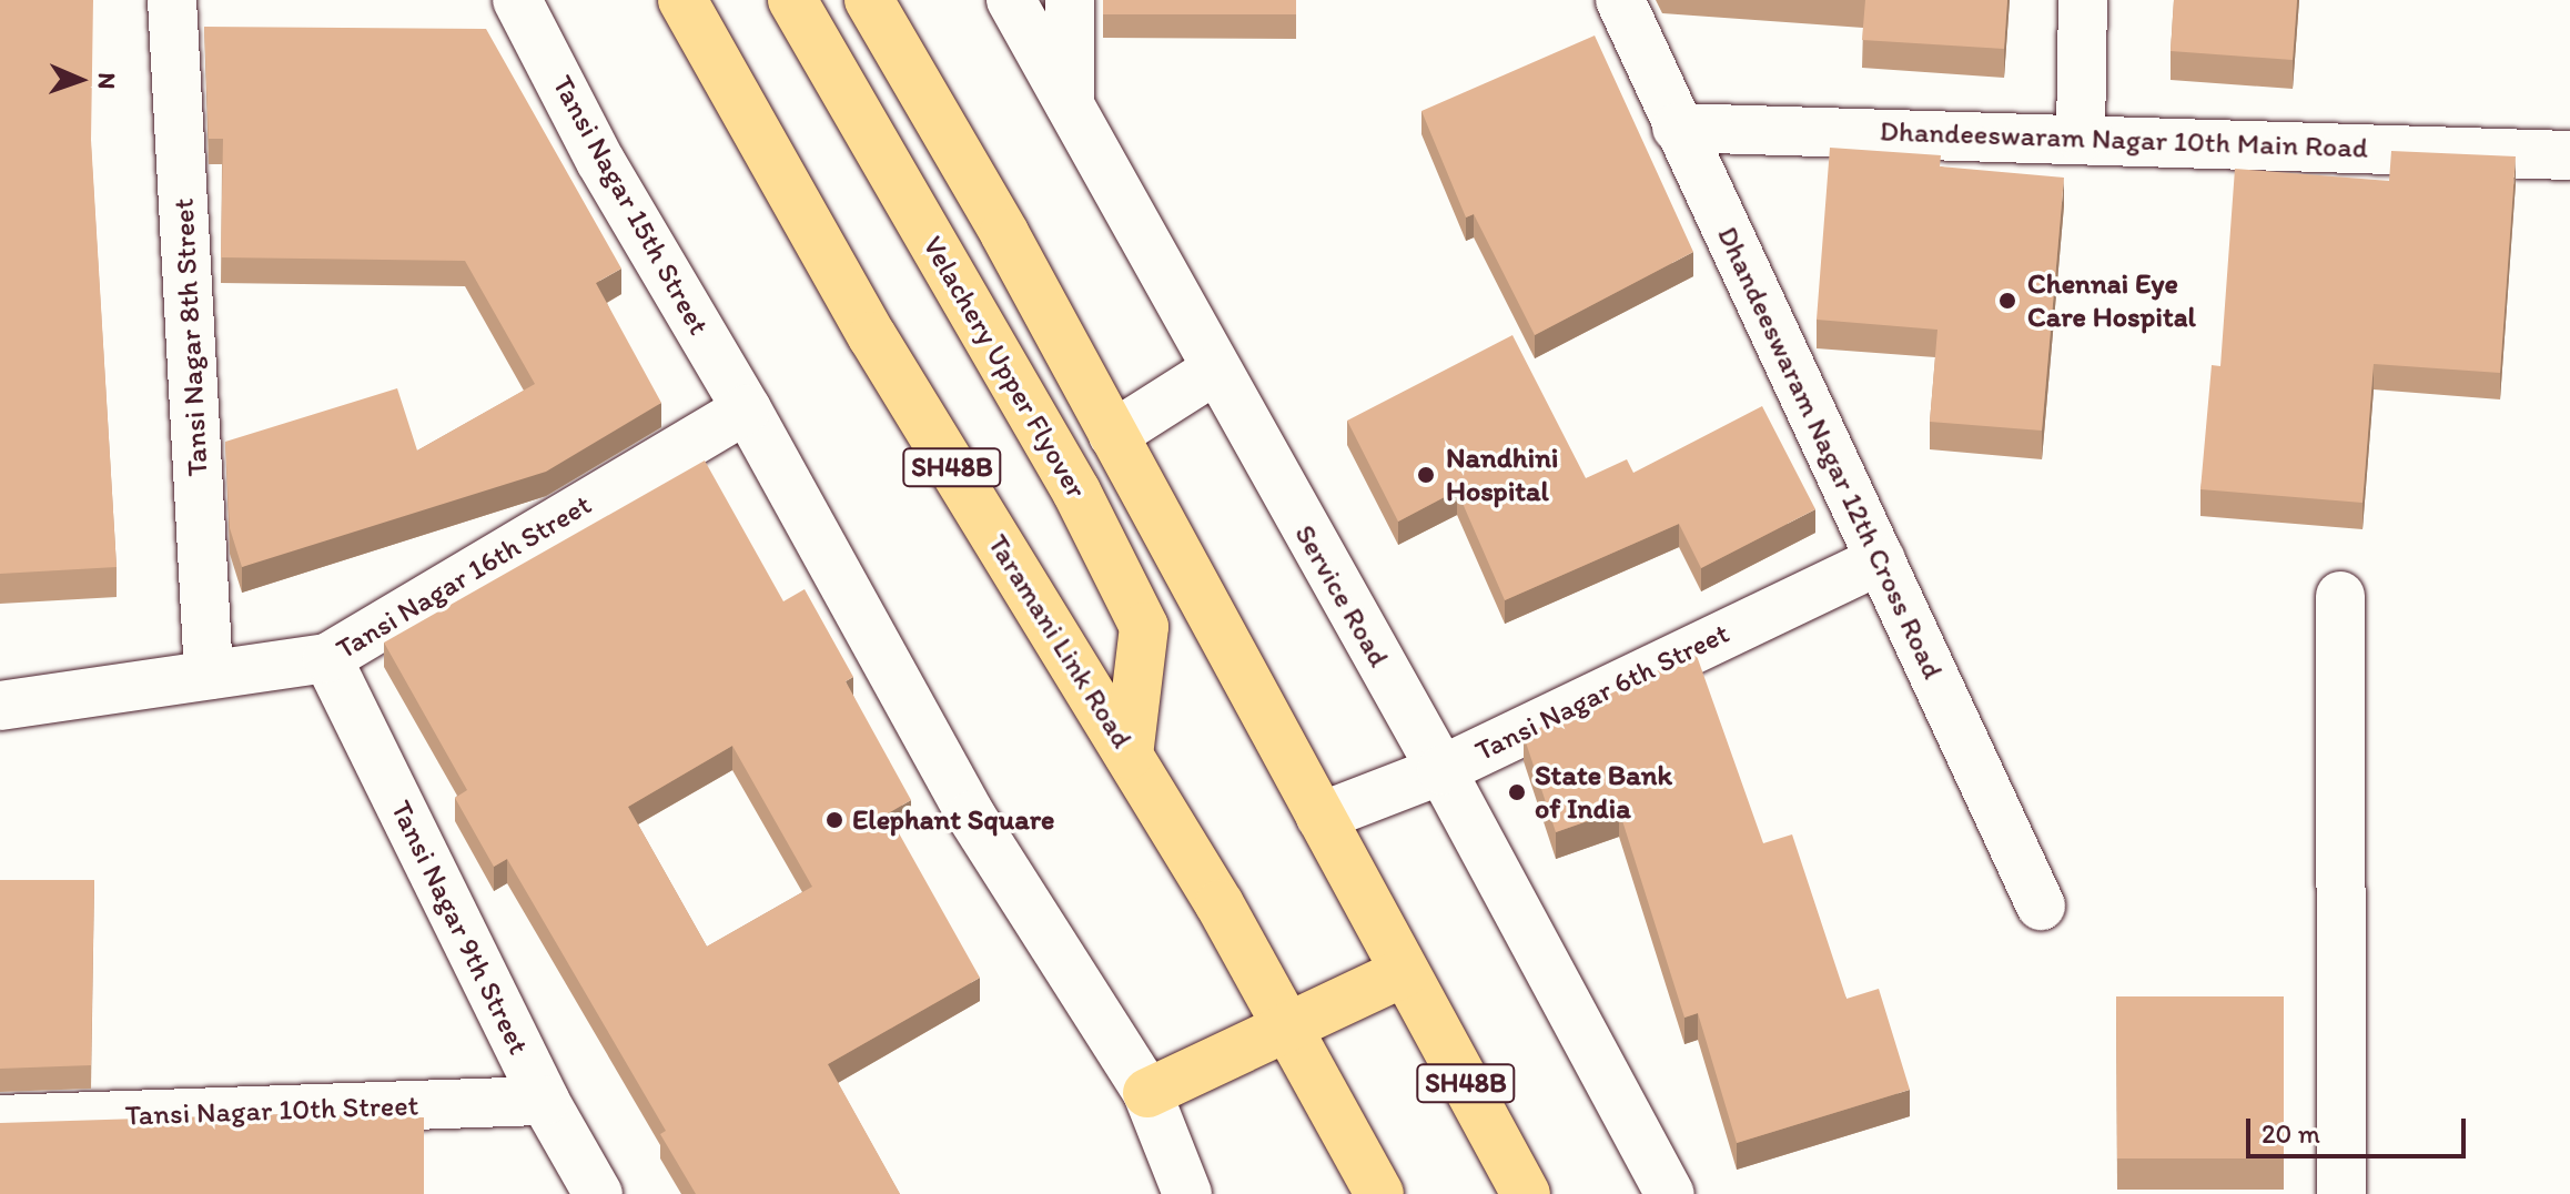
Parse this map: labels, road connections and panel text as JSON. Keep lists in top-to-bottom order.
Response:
{
  "streets": {
    "main road": ["Velachery Upper Flyover", "SH48B", "Taramani Link Road"],
    "street": [
      "Dhandeeswaram Nagar 10th Main Road",
      "Tansi Nagar 15th Street",
      "Tansi Nagar 8th Street",
      "Dhandeeswaram Nagar 12th Cross Road",
      "Tansi Nagar 16th Street",
      "Service Road",
      "Tansi Nagar 6th Street",
      "Tansi Nagar 9th Street",
      "Tansi Nagar 10th Street"
    ]
  },
  "crossings": [
    ["Dhandeeswaram Nagar 10th Main Road", "Dhandeeswaram Nagar 12th Cross Road"],
    ["Tansi Nagar 15th Street", "Tansi Nagar 16th Street"],
    ["Tansi Nagar 8th Street", "Tansi Nagar 16th Street"],
    ["Velachery Upper Flyover", "Taramani Link Road"],
    ["Dhandeeswaram Nagar 12th Cross Road", "Tansi Nagar 6th Street"],
    ["SH48B", "Tansi Nagar 6th Street"],
    ["Tansi Nagar 16th Street", "Tansi Nagar 9th Street"],
    ["Service Road", "Tansi Nagar 6th Street"],
    ["Tansi Nagar 9th Street", "Tansi Nagar 10th Street"]
  ],
  "places": [
    "Chennai Eye Care Hospital",
    "Nandhini Hospital",
    "State Bank of India",
    "Elephant Square"
  ],
  "scale_bar": "20 m",
  "north": "right"
}
